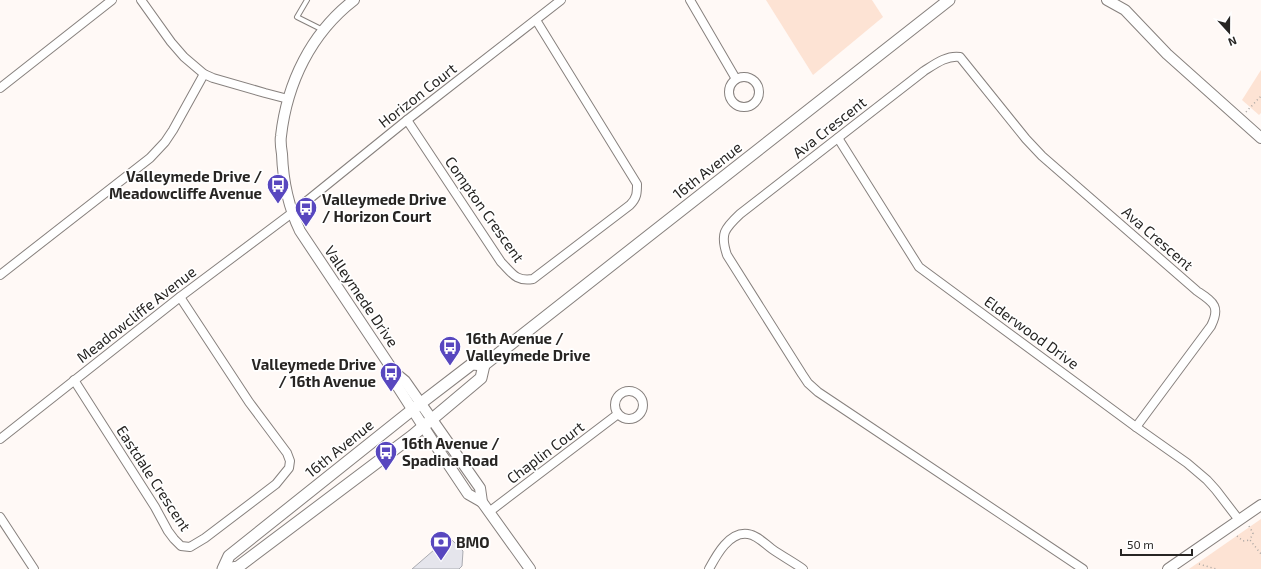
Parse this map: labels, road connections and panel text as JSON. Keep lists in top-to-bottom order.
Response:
{
  "streets": {
    "main road": ["16th Avenue"],
    "street": [
      "Horizon Court",
      "Ava Crescent",
      "Compton Crescent",
      "Valleymede Drive",
      "Meadowcliffe Avenue",
      "Elderwood Drive",
      "Chaplin Court",
      "Eastdale Crescent"
    ]
  },
  "crossings": [
    ["Horizon Court", "Compton Crescent"],
    ["Horizon Court", "Valleymede Drive"],
    ["Horizon Court", "Meadowcliffe Avenue"],
    ["Ava Crescent", "Elderwood Drive"],
    ["16th Avenue", "Valleymede Drive"],
    ["Valleymede Drive", "Meadowcliffe Avenue"],
    ["Meadowcliffe Avenue", "Eastdale Crescent"]
  ],
  "places": {
    "bus stop": [
      "Valleymede Drive / Meadowcliffe Avenue",
      "Valleymede Drive / Horizon Court",
      "16th Avenue / Valleymede Drive",
      "Valleymede Drive / 16th Avenue",
      "16th Avenue / Spadina Road"
    ],
    "bank": ["BMO"]
  },
  "scale_bar": "50 m",
  "north": "bottom"
}
